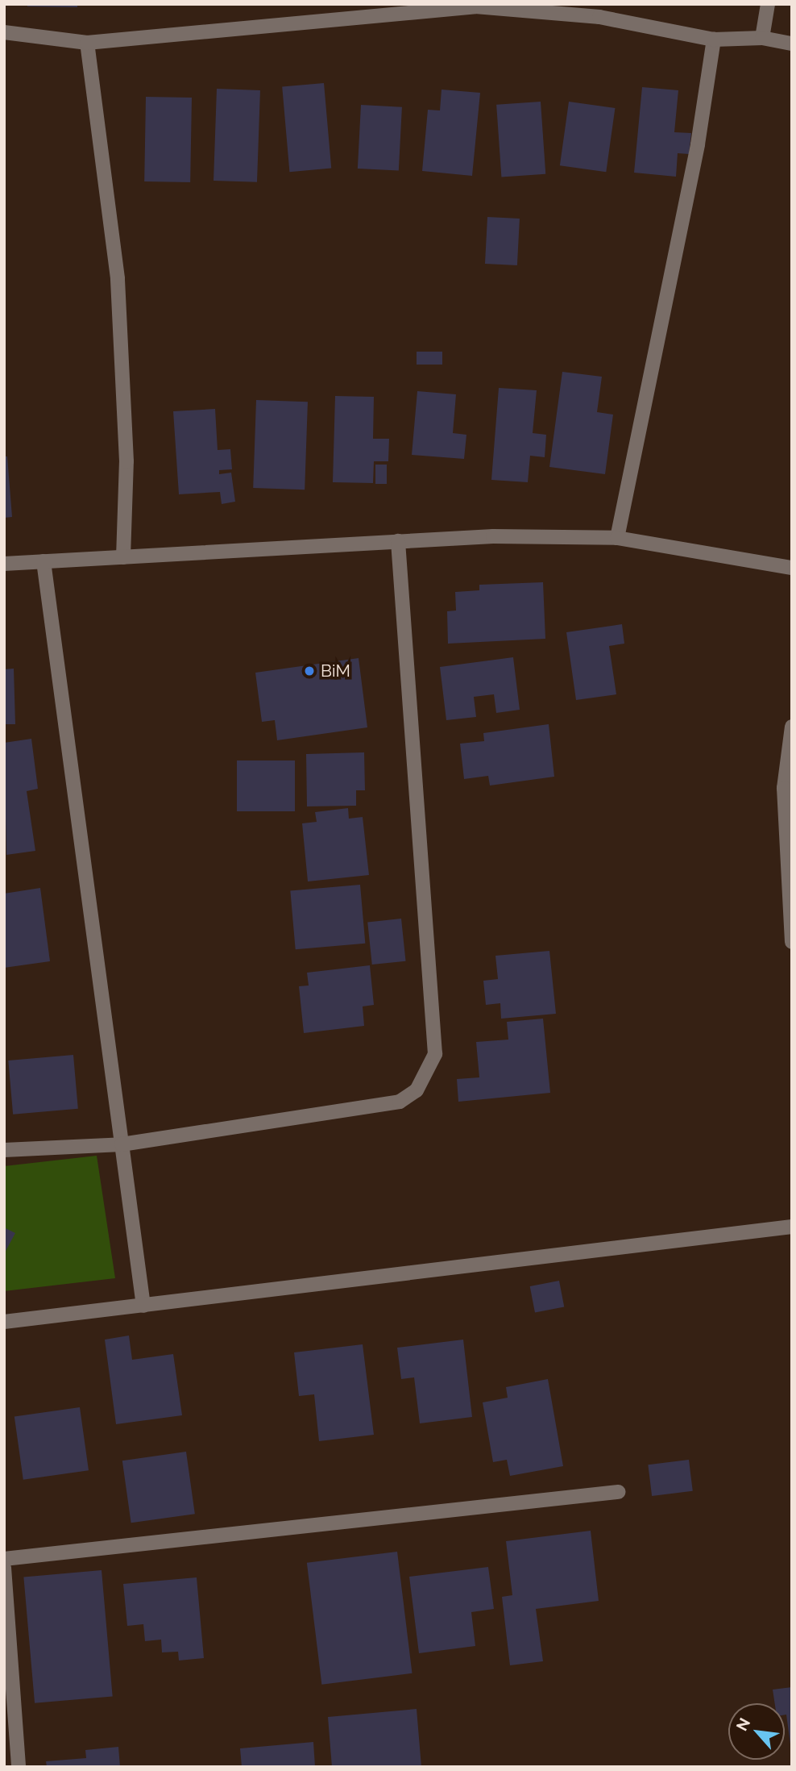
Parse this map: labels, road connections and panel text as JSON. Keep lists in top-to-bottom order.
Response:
{
  "places": ["BiM"],
  "north": "top left"
}
